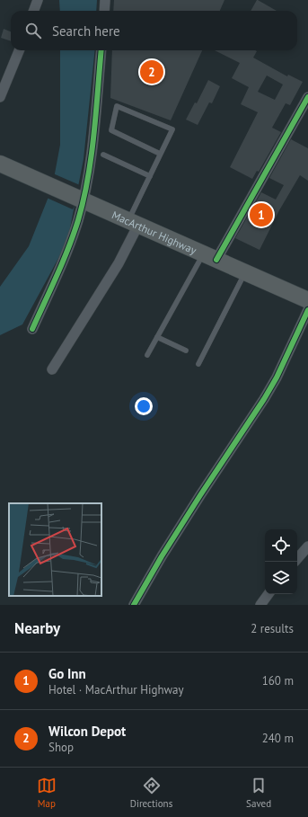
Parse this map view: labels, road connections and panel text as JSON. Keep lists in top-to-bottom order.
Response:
{
  "streets": {
    "highway": ["MacArthur Highway"]
  },
  "page": {
    "search": "Search here",
    "pins": ["2", "1"],
    "heading": ["Nearby", "2 results"],
    "list": [
      {
        "mark": "1",
        "name": "Go Inn",
        "note": "Hotel · MacArthur Highway",
        "value": "160 m"
      },
      {
        "mark": "2",
        "name": "Wilcon Depot",
        "note": "Shop",
        "value": "240 m"
      }
    ],
    "nav": ["Map", "Directions", "Saved"]
  }
}
